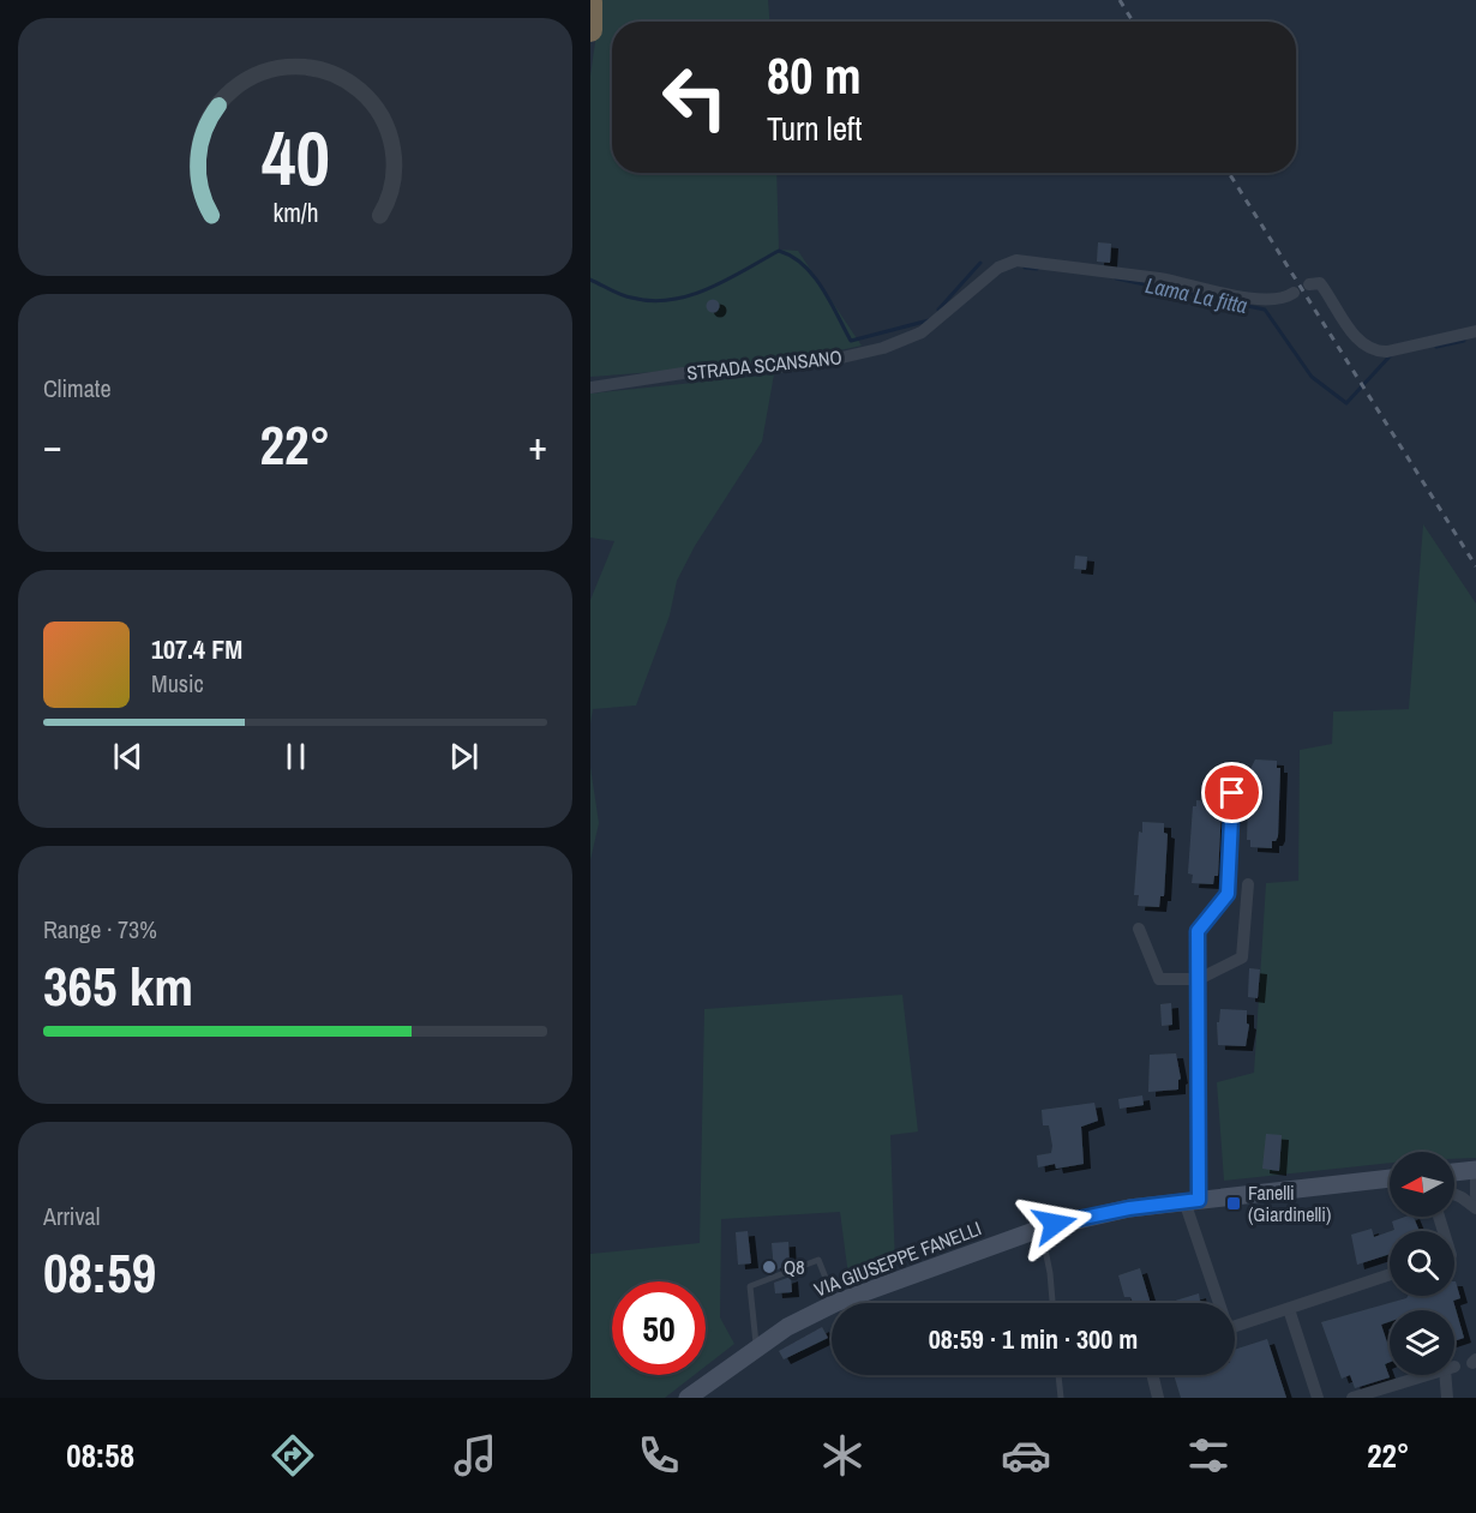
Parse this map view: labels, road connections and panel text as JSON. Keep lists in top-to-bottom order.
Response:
{
  "streets": {
    "main road": ["VIA GIUSEPPE FANELLI"],
    "street": ["STRADA SCANSANO"]
  },
  "water": ["Lama La fitta"],
  "places": {
    "transit": ["Fanelli (Giardinelli)"],
    "other": ["Q8"]
  },
  "north": "left",
  "page": {
    "turn": ["80 m", "Turn left"],
    "tile": [
      "Climate",
      ["Range · 73%", "365 km"],
      ["Arrival", "08:59"]
    ],
    "heat": ["−", "22°", "+"],
    "song": ["107.4 FM", "Music"],
    "limit": "50",
    "trip": "08:59 · 1 min · 300 m",
    "tabs": ["08:58", "22°"],
    "gauge": ["40", "km/h"]
  }
}
